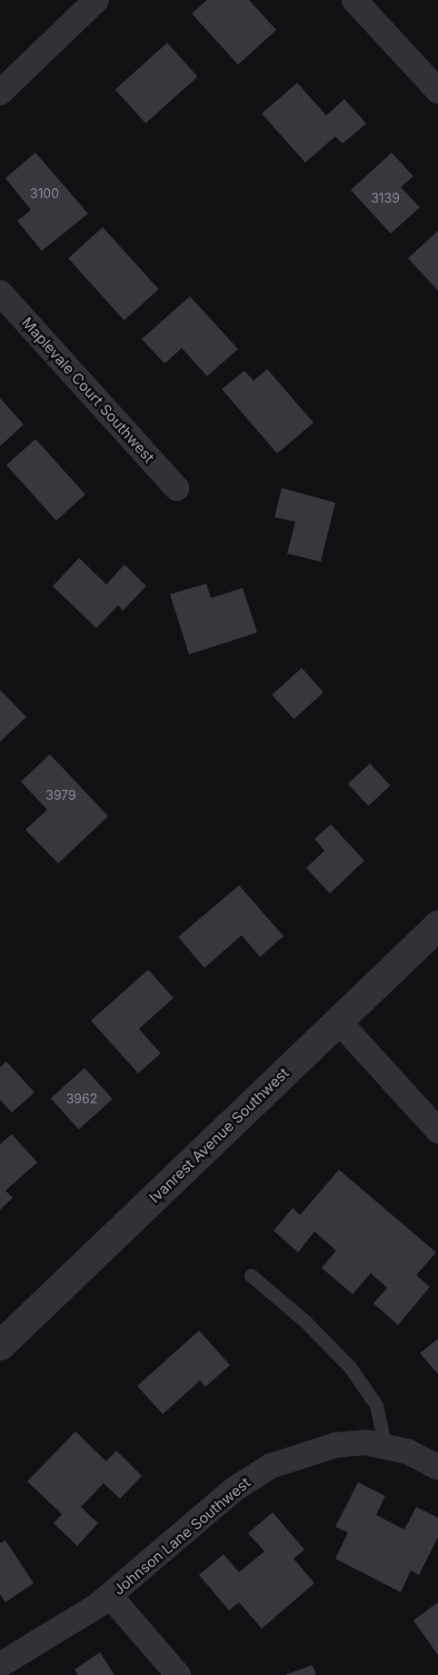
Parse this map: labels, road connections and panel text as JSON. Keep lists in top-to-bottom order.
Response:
{
  "streets": {
    "street": ["Maplevale Court Southwest", "Ivanrest Avenue Southwest", "Johnson Lane Southwest"]
  },
  "house_numbers": [
    "3100",
    "3139",
    "3979",
    "3962"
  ]
}
